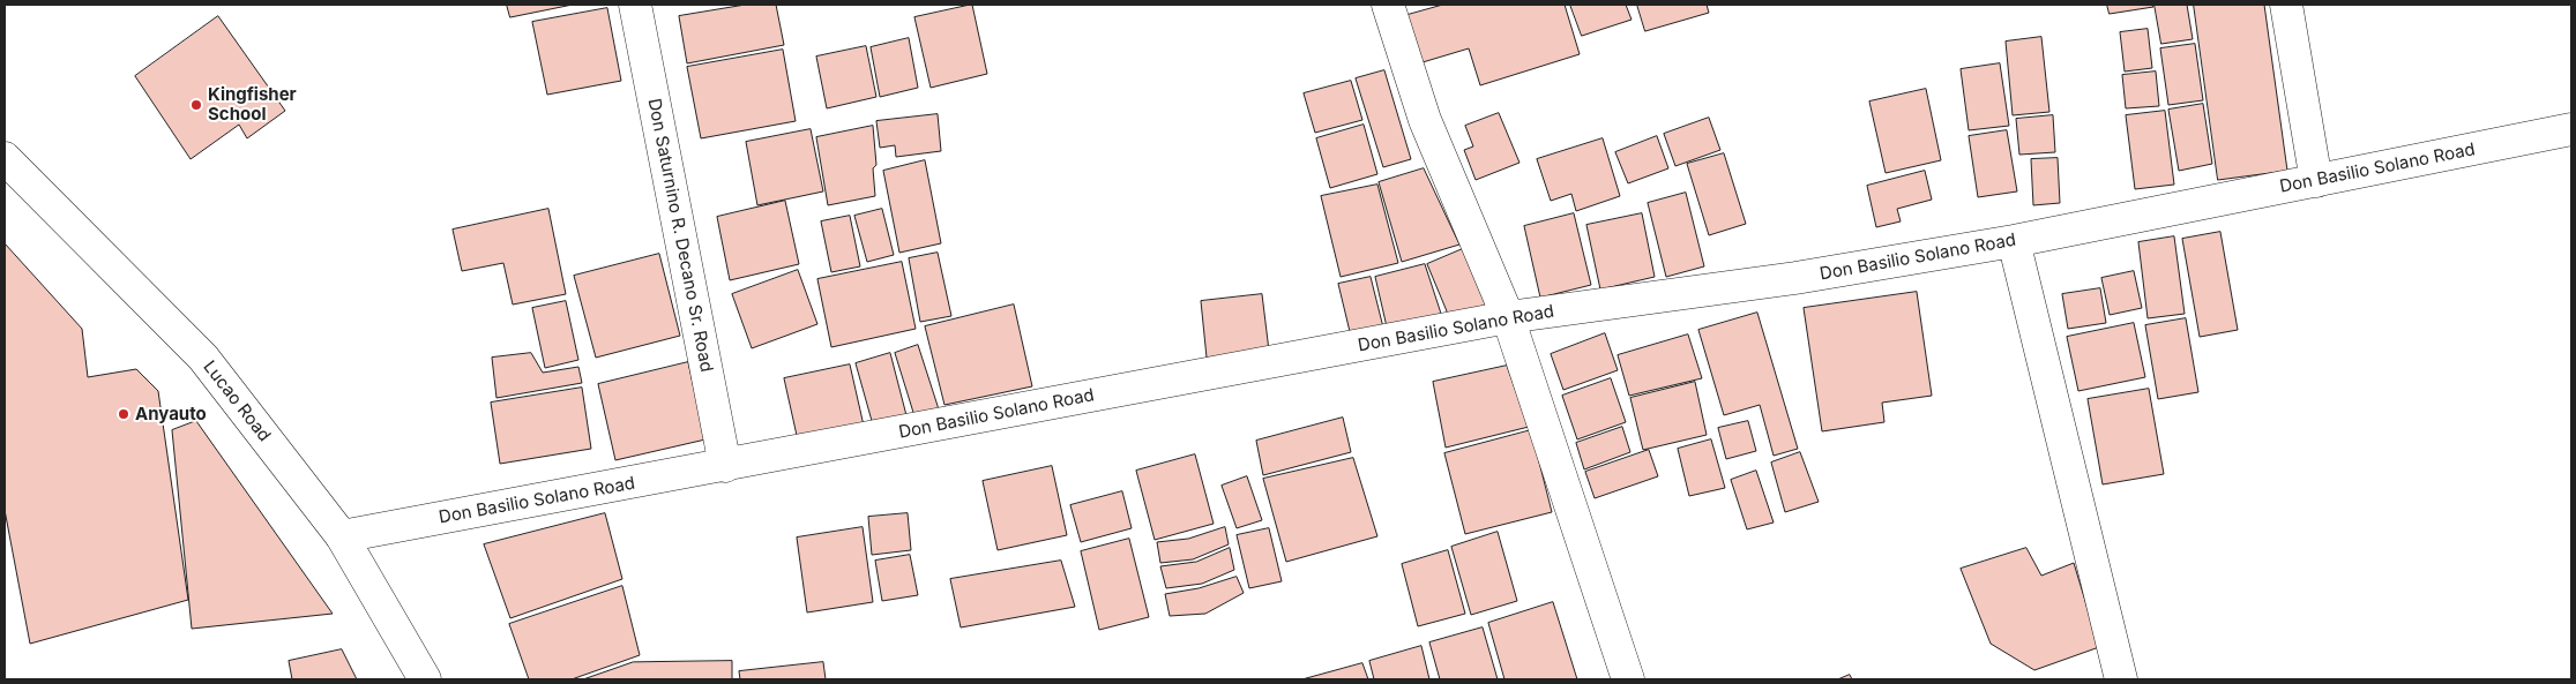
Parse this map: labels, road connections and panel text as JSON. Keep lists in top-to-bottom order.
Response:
{
  "streets": {
    "main road": ["Don Basilio Solano Road", "Don Saturnino R. Decano Sr. Road", "Lucao Road"]
  },
  "crossings": [
    ["Don Basilio Solano Road", "Don Saturnino R. Decano Sr. Road"],
    ["Don Basilio Solano Road", "Lucao Road"]
  ],
  "places": ["Kingfisher School", "Anyauto"]
}
